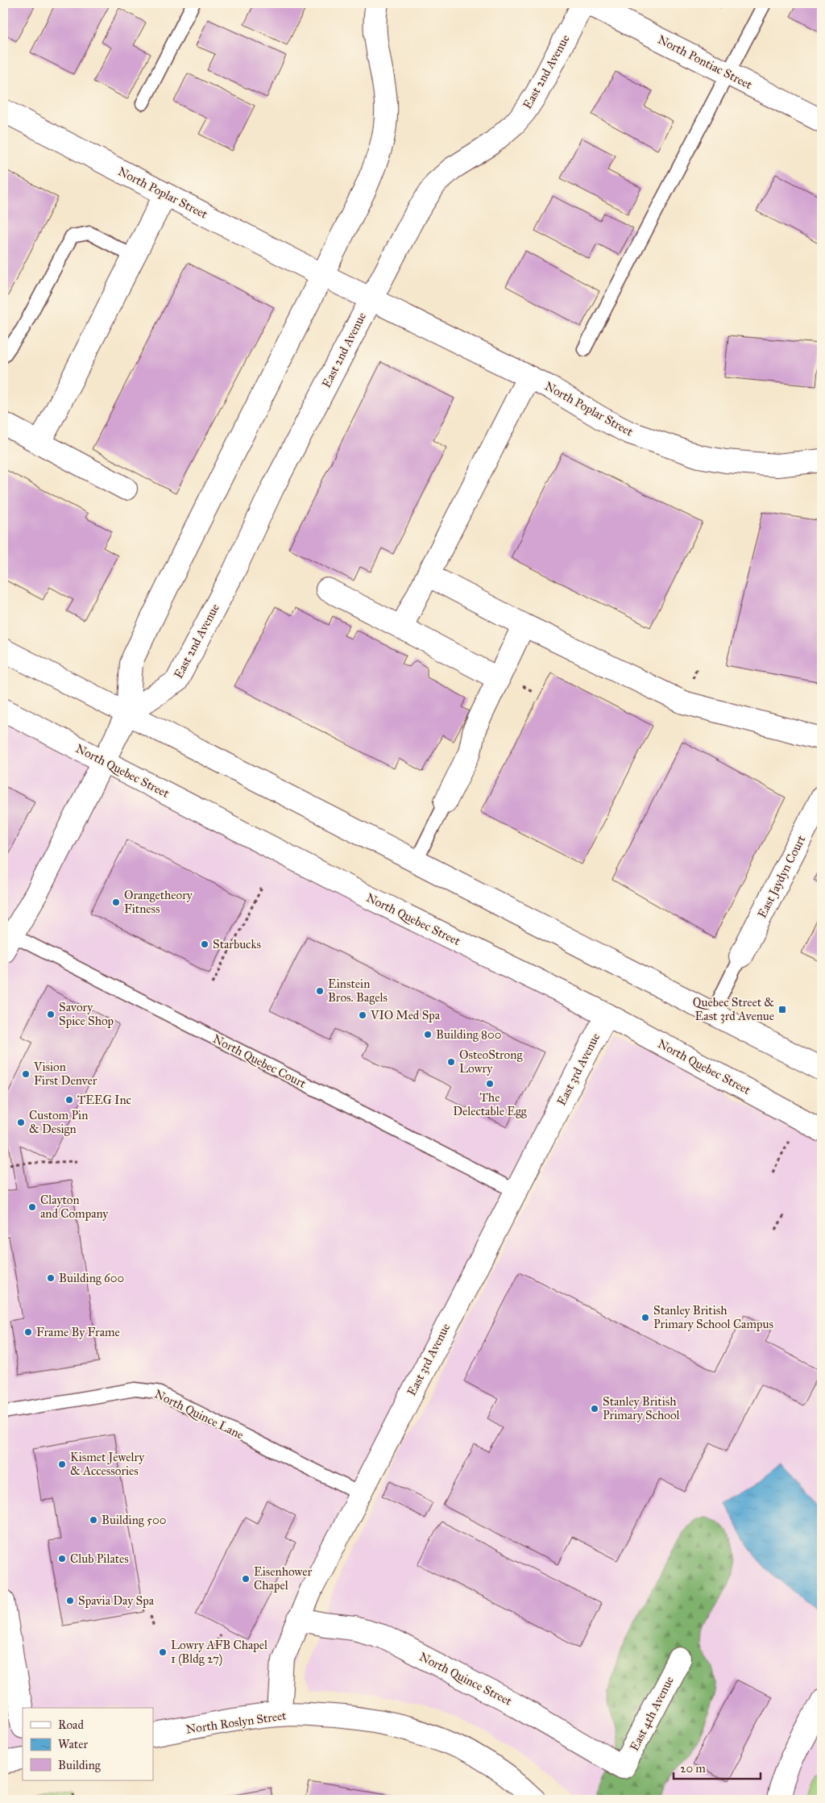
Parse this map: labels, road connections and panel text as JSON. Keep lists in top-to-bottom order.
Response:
{
  "streets": {
    "street": [
      "North Pontiac Street",
      "East 2nd Avenue",
      "North Poplar Street",
      "North Quebec Street",
      "East Jaydyn Court",
      "East 3rd Avenue",
      "North Quince Street",
      "East 4th Avenue",
      "North Roslyn Street"
    ],
    "lane": ["North Quebec Court", "North Quince Lane"]
  },
  "crossings": [
    ["East 2nd Avenue", "North Poplar Street"],
    ["North Quebec Street", "East 3rd Avenue"],
    ["North Quebec Court", "East 3rd Avenue"],
    ["East 3rd Avenue", "North Quince Lane"],
    ["East 3rd Avenue", "North Quince Street"],
    ["East 3rd Avenue", "North Roslyn Street"],
    ["North Quince Street", "East 4th Avenue"]
  ],
  "places": {
    "other": [
      "Orangetheory Fitness",
      "Starbucks",
      "Einstein Bros. Bagels",
      "Savory Spice Shop",
      "VIO Med Spa",
      "Building 800",
      "OsteoStrong Lowry",
      "Vision First Denver",
      "The Delectable Egg",
      "TEEG Inc",
      "Custom Pin & Design",
      "Clayton and Company",
      "Building 600",
      "Stanley British Primary School Campus",
      "Frame By Frame",
      "Stanley British Primary School",
      "Kismet Jewelry & Accessories",
      "Building 500",
      "Club Pilates",
      "Eisenhower Chapel",
      "Spavia Day Spa",
      "Lowry AFB Chapel 1 (Bldg 27)"
    ],
    "transit": ["Quebec Street & East 3rd Avenue"]
  },
  "legend": ["Road", "Water", "Building"],
  "scale_bar": "20 m"
}
